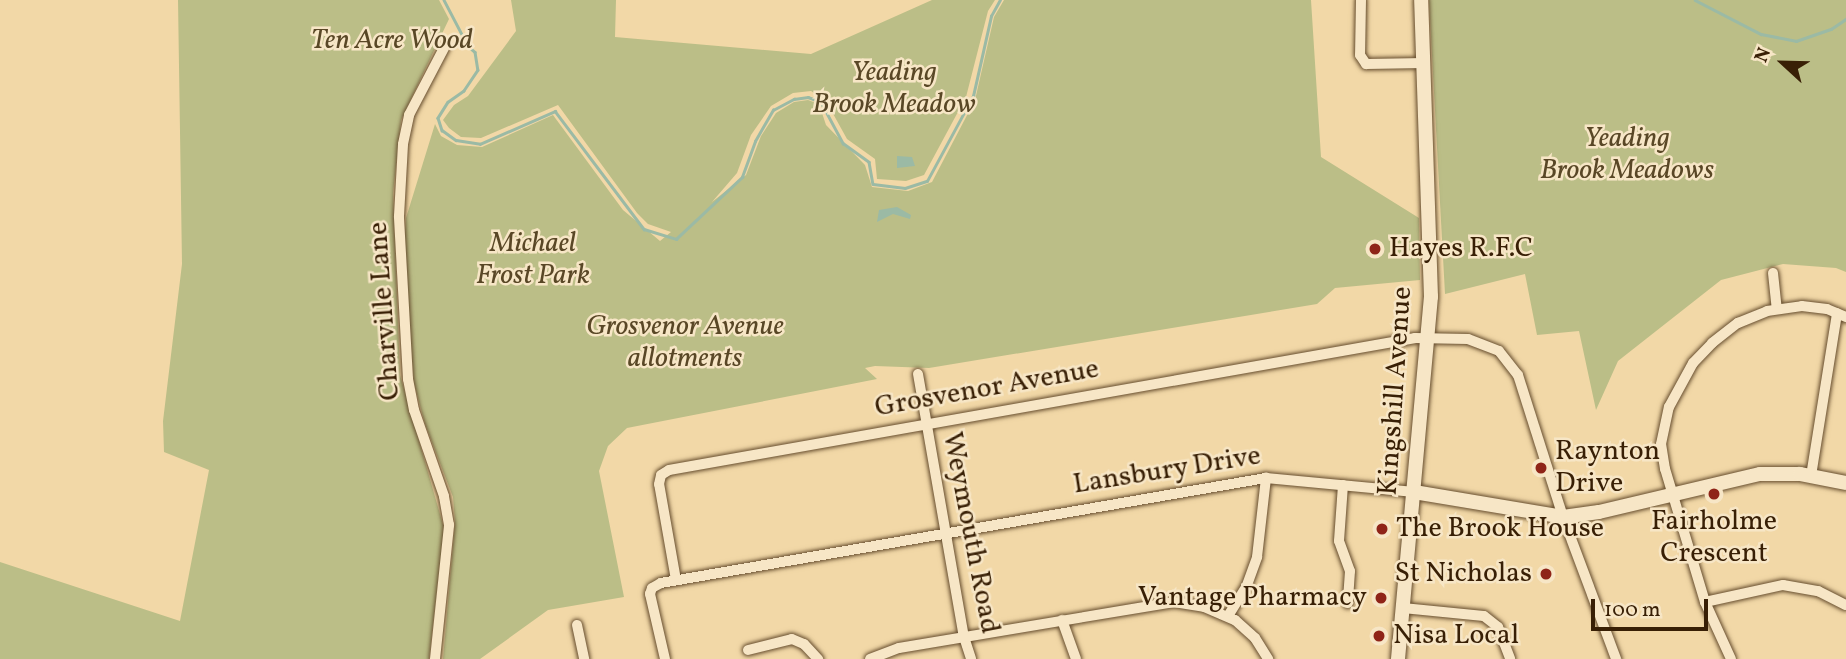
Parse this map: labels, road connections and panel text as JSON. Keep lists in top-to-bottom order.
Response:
{
  "streets": {
    "street": [
      "Charville Lane",
      "Grosvenor Avenue",
      "Kingshill Avenue",
      "Lansbury Drive",
      "Weymouth Road"
    ]
  },
  "crossings": [
    ["Grosvenor Avenue", "Kingshill Avenue"],
    ["Grosvenor Avenue", "Lansbury Drive"],
    ["Grosvenor Avenue", "Weymouth Road"],
    ["Kingshill Avenue", "Lansbury Drive"],
    ["Lansbury Drive", "Weymouth Road"]
  ],
  "parks": [
    "Ten Acre Wood",
    "Yeading Brook Meadow",
    "Yeading Brook Meadows",
    "Michael Frost Park",
    "Grosvenor Avenue allotments"
  ],
  "places": [
    "Hayes R.F.C",
    "Raynton Drive",
    "Fairholme Crescent",
    "The Brook House",
    "St Nicholas",
    "Vantage Pharmacy",
    "Nisa Local"
  ],
  "scale_bar": "100 m",
  "north": "left"
}
